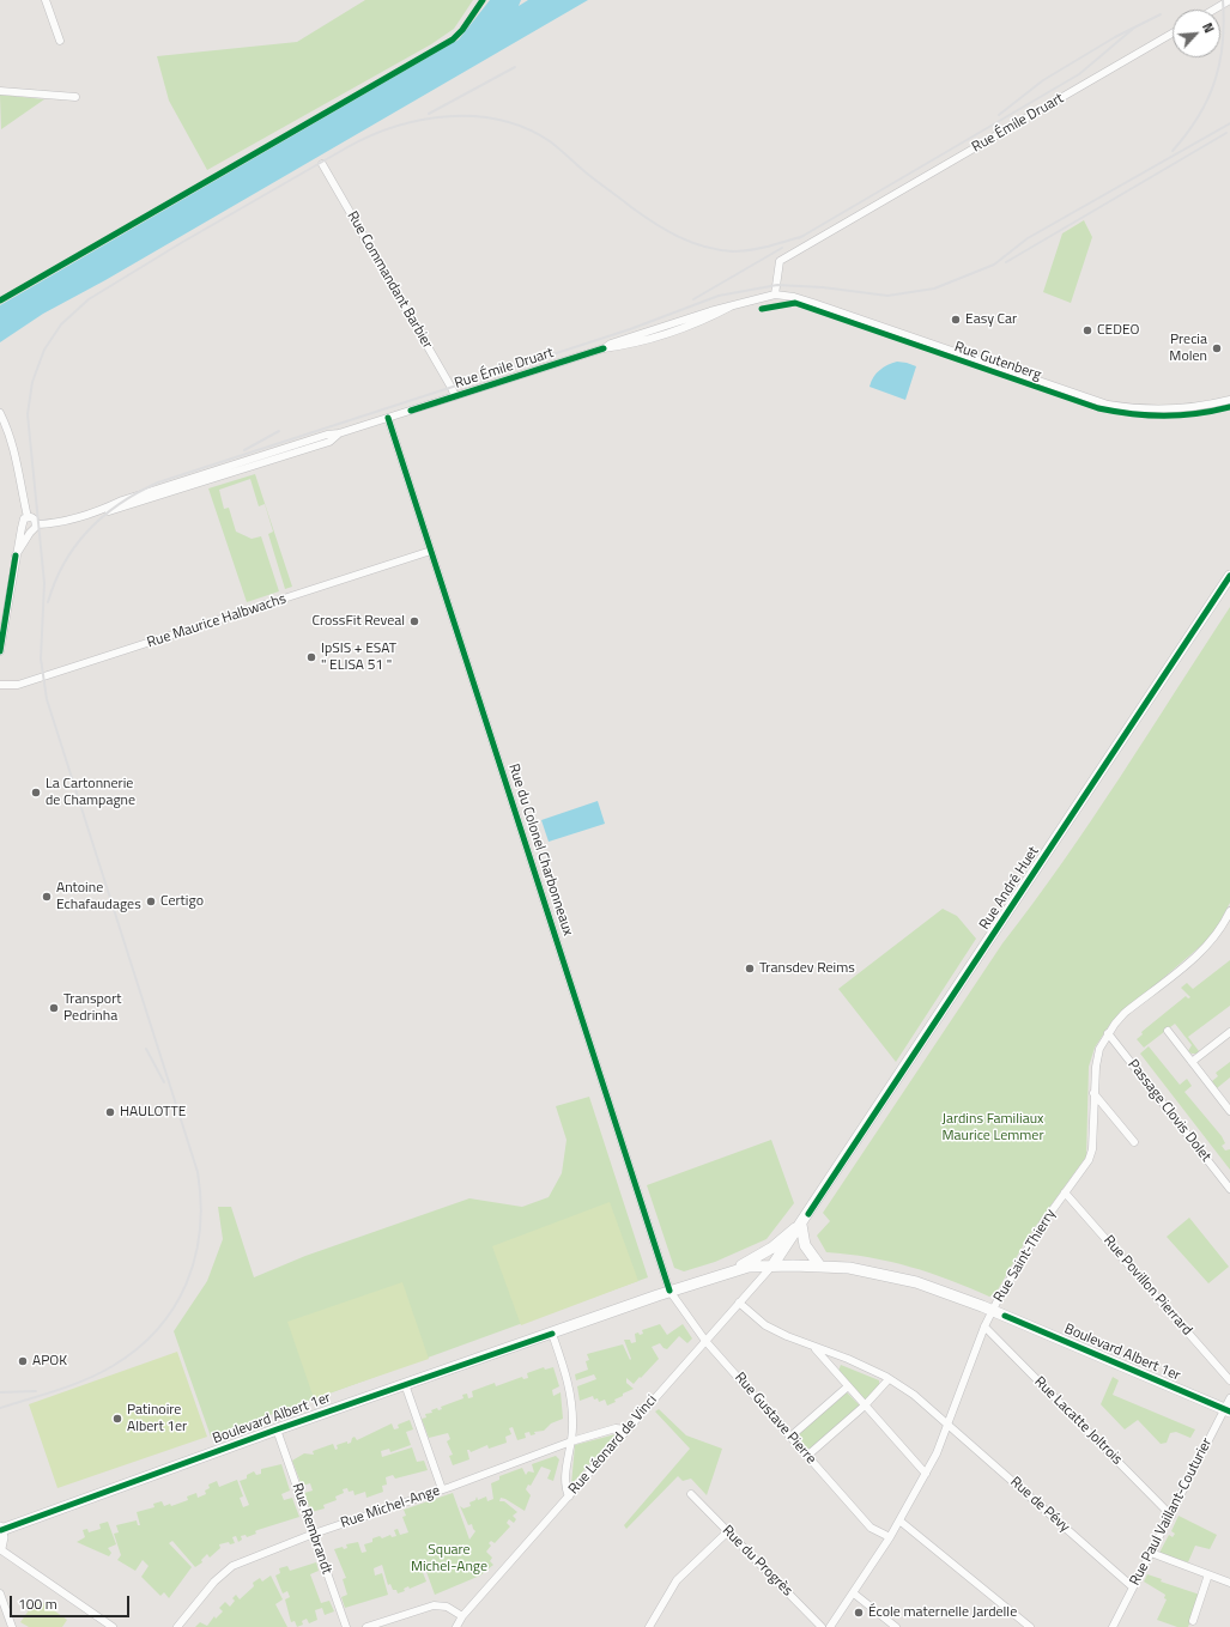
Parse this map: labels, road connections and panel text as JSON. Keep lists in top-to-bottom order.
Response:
{
  "streets": {
    "main road": ["Rue André Huet", "Boulevard Albert 1er"],
    "street": [
      "Rue Émile Druart",
      "Rue Commandant Barbier",
      "Rue Gutenberg",
      "Rue Maurice Halbwachs",
      "Rue du Colonel Charbonneaux",
      "Passage Clovis Dolet",
      "Rue Saint-Thierry",
      "Rue Povillon Pierrard",
      "Rue Gustave Pierre",
      "Rue Lacatte Joltrois",
      "Rue Léonard de Vinci",
      "Rue de Pévy",
      "Rue Michel-Ange",
      "Rue Paul Vaillant-Couturier",
      "Rue Rembrandt",
      "Rue du Progrès"
    ]
  },
  "crossings": [
    ["Rue Émile Druart", "Rue Commandant Barbier"],
    ["Rue Émile Druart", "Rue Gutenberg"],
    ["Rue Émile Druart", "Rue du Colonel Charbonneaux"],
    ["Rue Maurice Halbwachs", "Rue du Colonel Charbonneaux"],
    ["Rue du Colonel Charbonneaux", "Boulevard Albert 1er"],
    ["Rue du Colonel Charbonneaux", "Rue Gustave Pierre"],
    ["Rue André Huet", "Boulevard Albert 1er"],
    ["Rue André Huet", "Rue Léonard de Vinci"],
    ["Passage Clovis Dolet", "Rue Saint-Thierry"],
    ["Rue Saint-Thierry", "Rue Povillon Pierrard"],
    ["Rue Saint-Thierry", "Boulevard Albert 1er"],
    ["Rue Saint-Thierry", "Rue Gustave Pierre"],
    ["Rue Saint-Thierry", "Rue Lacatte Joltrois"],
    ["Rue Saint-Thierry", "Rue de Pévy"],
    ["Boulevard Albert 1er", "Rue Gustave Pierre"],
    ["Boulevard Albert 1er", "Rue Léonard de Vinci"],
    ["Boulevard Albert 1er", "Rue Paul Vaillant-Couturier"],
    ["Boulevard Albert 1er", "Rue Rembrandt"],
    ["Rue Gustave Pierre", "Rue Léonard de Vinci"],
    ["Rue Lacatte Joltrois", "Rue Paul Vaillant-Couturier"],
    ["Rue Léonard de Vinci", "Rue de Pévy"],
    ["Rue Léonard de Vinci", "Rue Michel-Ange"],
    ["Rue de Pévy", "Rue Paul Vaillant-Couturier"],
    ["Rue Michel-Ange", "Rue Rembrandt"]
  ],
  "parks": ["Jardins Familiaux Maurice Lemmer", "Square Michel-Ange"],
  "places": [
    "Easy Car",
    "CEDEO",
    "Precia Molen",
    "CrossFit Reveal",
    "IpSIS + ESAT \" ELISA 51 \"",
    "La Cartonnerie de Champagne",
    "Antoine Echafaudages",
    "Certigo",
    "Transdev Reims",
    "Transport Pedrinha",
    "HAULOTTE",
    "APOK",
    "Patinoire Albert 1er",
    "École maternelle Jardelle"
  ],
  "scale_bar": "100 m",
  "north": "top right"
}
